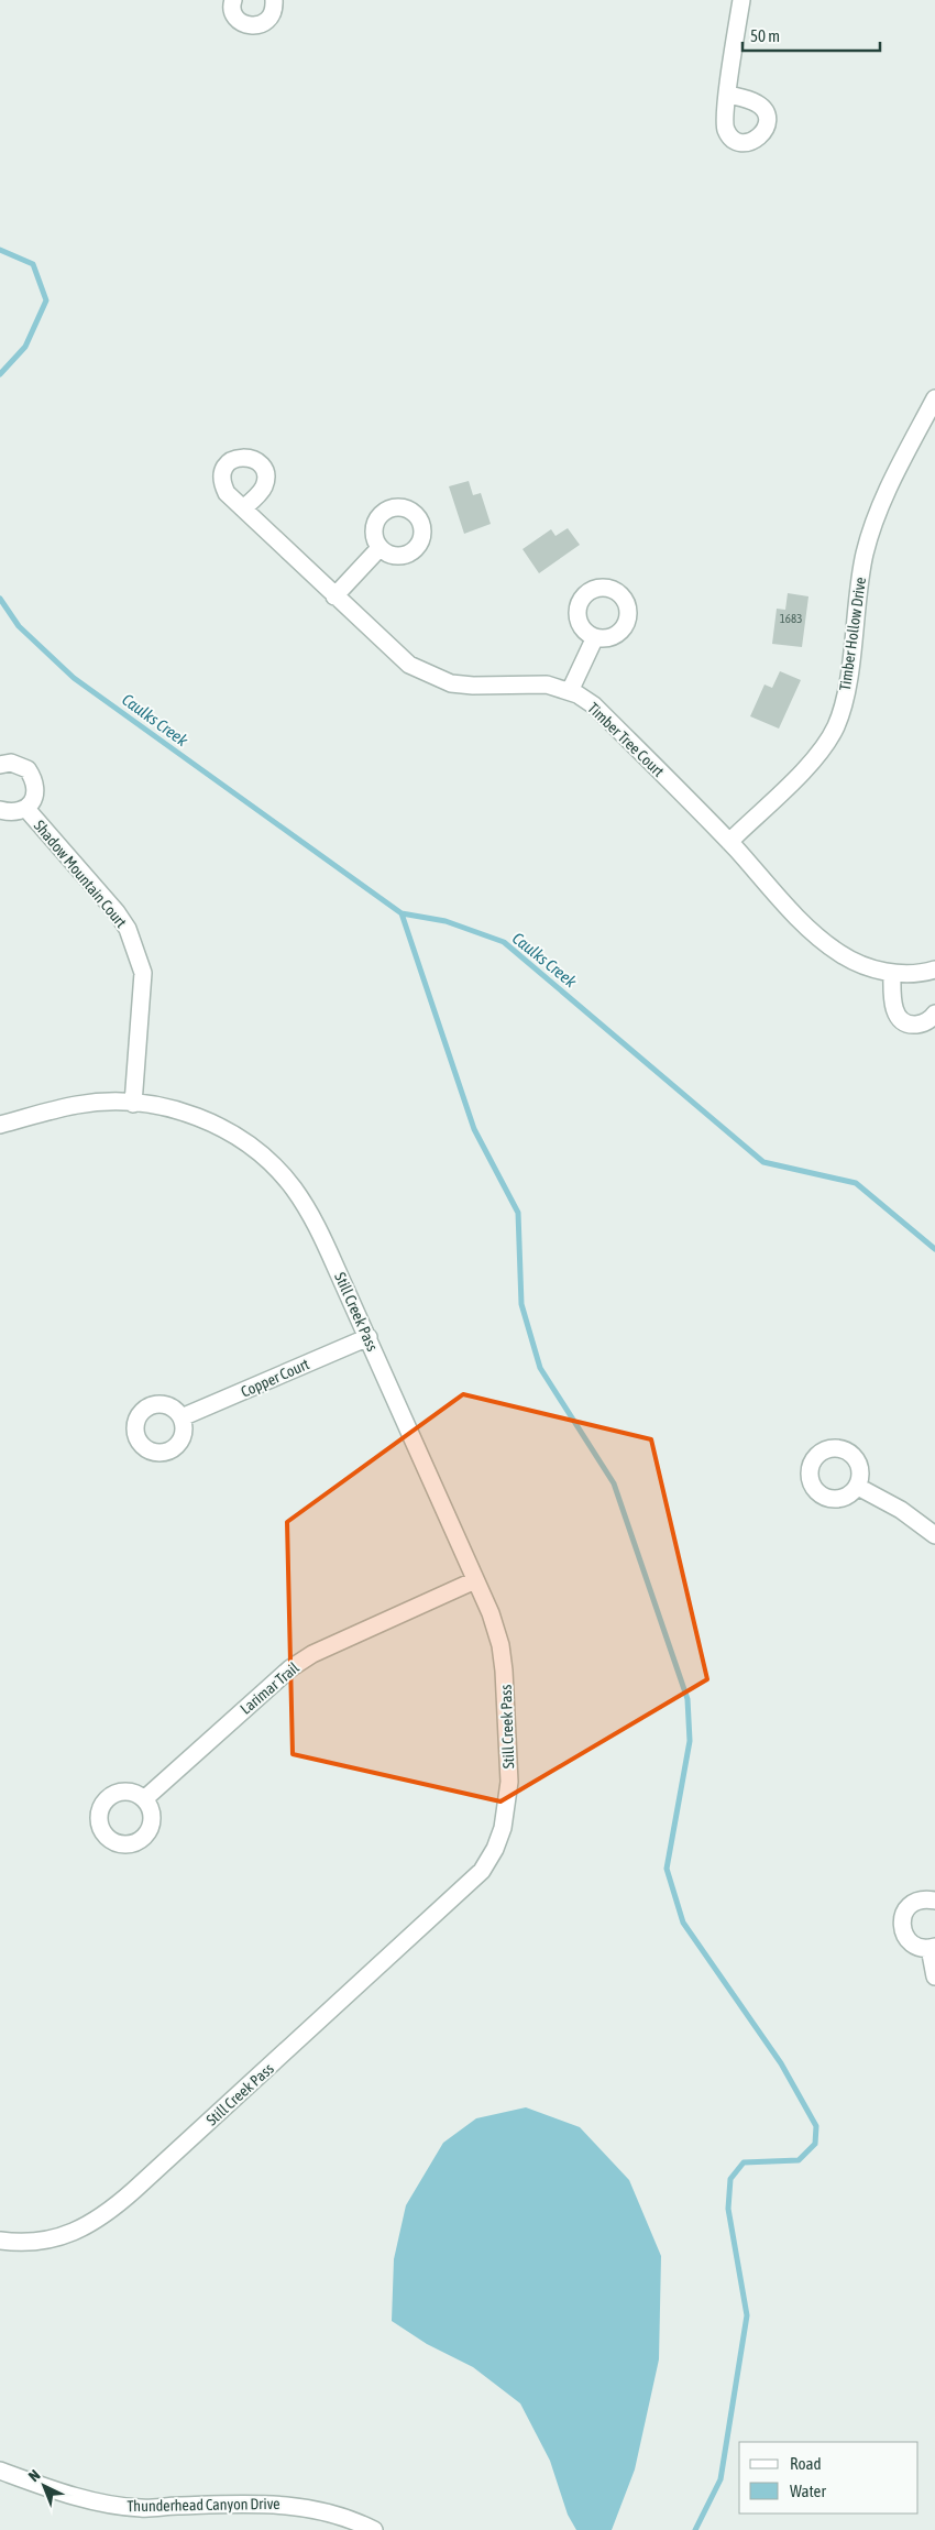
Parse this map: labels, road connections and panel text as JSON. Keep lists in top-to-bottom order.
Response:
{
  "streets": {
    "street": [
      "Timber Hollow Drive",
      "Timber Tree Court",
      "Shadow Mountain Court",
      "Still Creek Pass",
      "Copper Court",
      "Larimar Trail",
      "Thunderhead Canyon Drive"
    ]
  },
  "crossings": [
    ["Timber Hollow Drive", "Timber Tree Court"],
    ["Shadow Mountain Court", "Still Creek Pass"],
    ["Still Creek Pass", "Copper Court"],
    ["Still Creek Pass", "Larimar Trail"]
  ],
  "water": ["Caulks Creek"],
  "house_numbers": ["1683"],
  "legend": ["Road", "Water"],
  "scale_bar": "50 m",
  "north": "top left"
}
